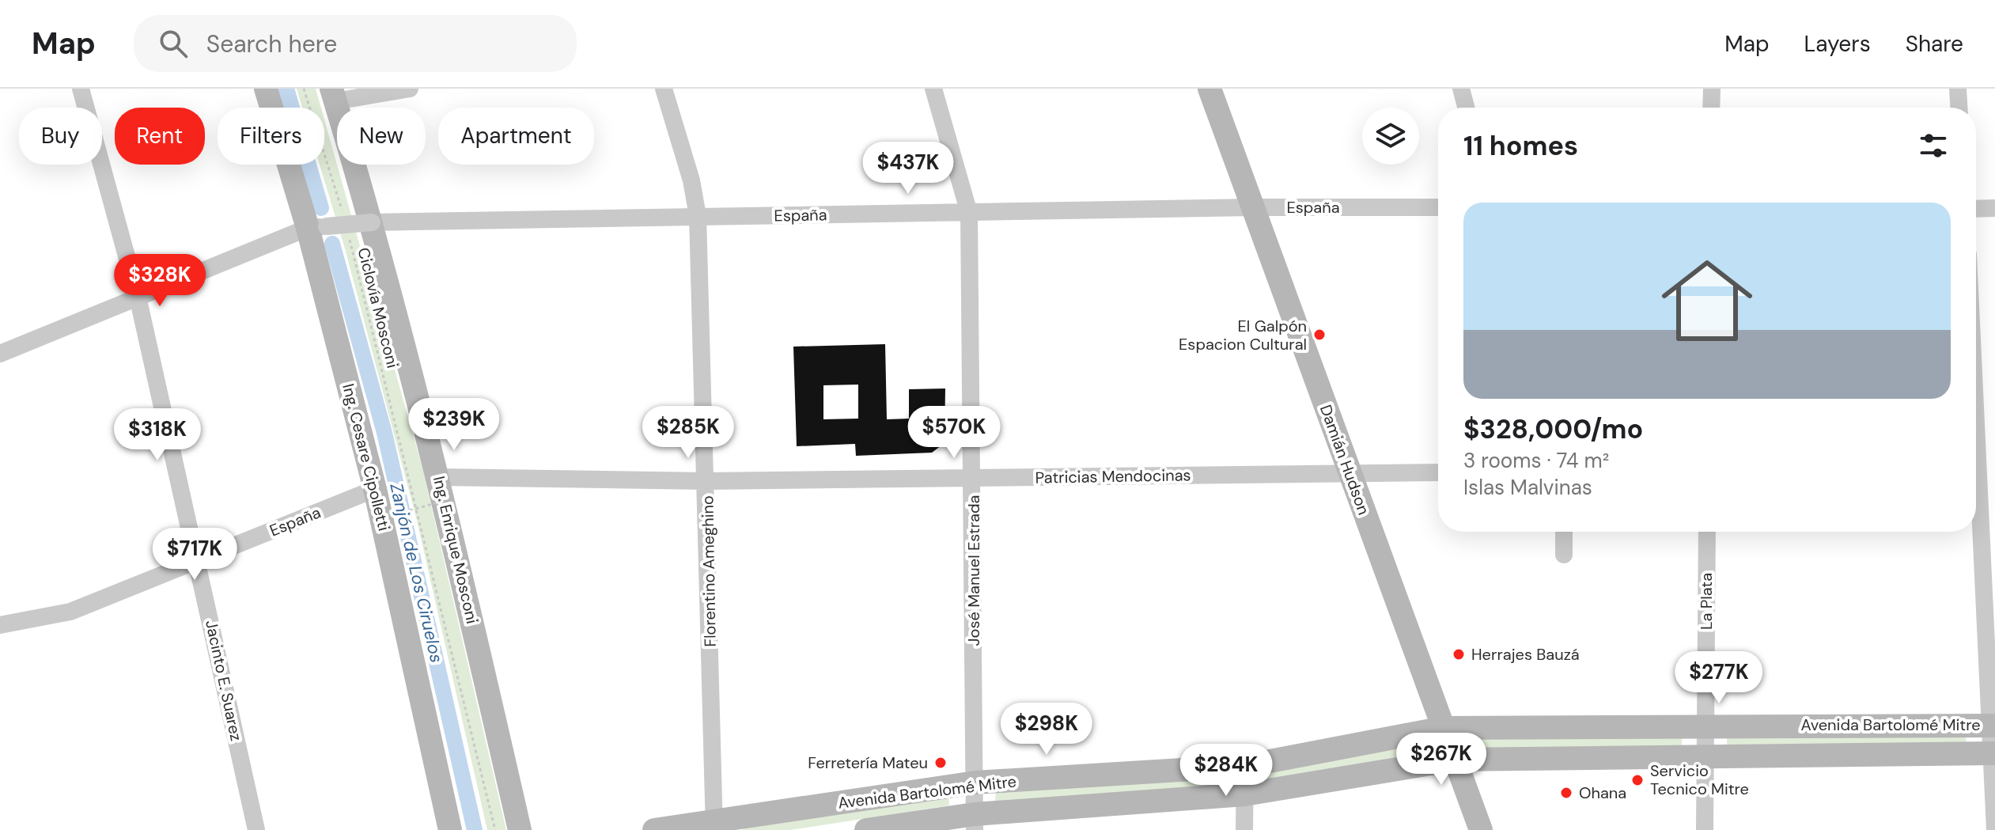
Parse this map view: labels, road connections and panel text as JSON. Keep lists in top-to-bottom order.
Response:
{
  "streets": {
    "street": [
      "España",
      "Ing. Cesare Cipolletti",
      "Damián Hudson",
      "Patricias Mendocinas",
      "Ing. Enrique Mosconi",
      "José Manuel Estrada",
      "Florentino Ameghino",
      "La Plata",
      "Jacinto E. Suarez",
      "Avenida Bartolomé Mitre"
    ],
    "path": ["Ciclovía Mosconi"]
  },
  "crossings": [
    ["España", "Ing. Cesare Cipolletti"],
    ["España", "Damián Hudson"],
    ["España", "Ing. Enrique Mosconi"],
    ["España", "José Manuel Estrada"],
    ["España", "Florentino Ameghino"],
    ["España", "Jacinto E. Suarez"],
    ["Damián Hudson", "Patricias Mendocinas"],
    ["Damián Hudson", "Avenida Bartolomé Mitre"],
    ["Patricias Mendocinas", "Ing. Enrique Mosconi"],
    ["Patricias Mendocinas", "José Manuel Estrada"],
    ["Patricias Mendocinas", "Florentino Ameghino"],
    ["José Manuel Estrada", "Avenida Bartolomé Mitre"],
    ["Florentino Ameghino", "Avenida Bartolomé Mitre"],
    ["La Plata", "Avenida Bartolomé Mitre"]
  ],
  "water": ["Zanjón de Los Ciruelos"],
  "places": [
    "El Galpón Espacion Cultural",
    "Herrajes Bauzá",
    "Ferretería Mateu",
    "Servicio Tecnico Mitre",
    "Ohana"
  ],
  "page": {
    "header": "Map",
    "search": "Search here",
    "nav": ["Map", "Layers", "Share"],
    "chip": [
      "Buy",
      "Rent",
      "Filters",
      "New",
      "Apartment"
    ],
    "heading": "11 homes",
    "price": [
      "$437K",
      "$328K",
      "$239K",
      "$285K",
      "$570K",
      "$318K",
      "$717K",
      "$277K",
      "$298K",
      "$267K",
      "$284K"
    ],
    "list": [
      {
        "name": "$328,000/mo",
        "note": "3 rooms · 74 m² · Islas Malvinas"
      }
    ]
  }
}
